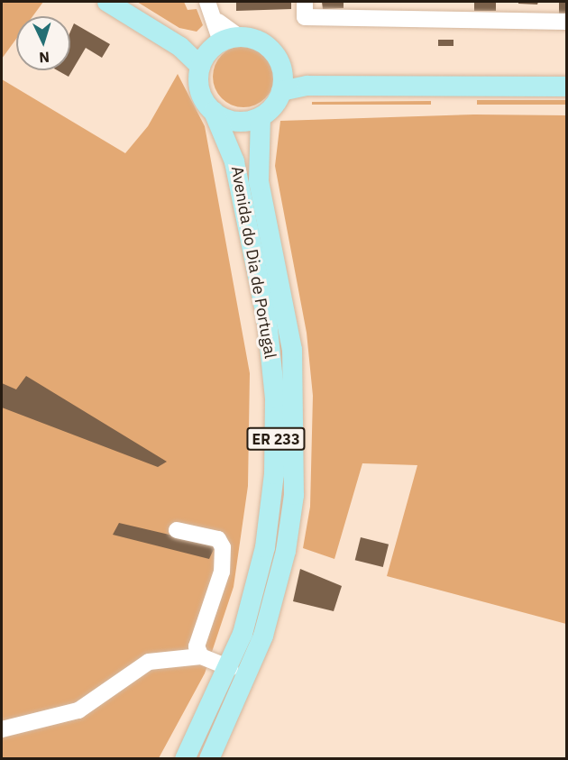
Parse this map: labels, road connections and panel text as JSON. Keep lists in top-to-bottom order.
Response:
{
  "streets": {
    "main road": ["Avenida do Dia de Portugal", "ER 233"]
  },
  "north": "bottom"
}
